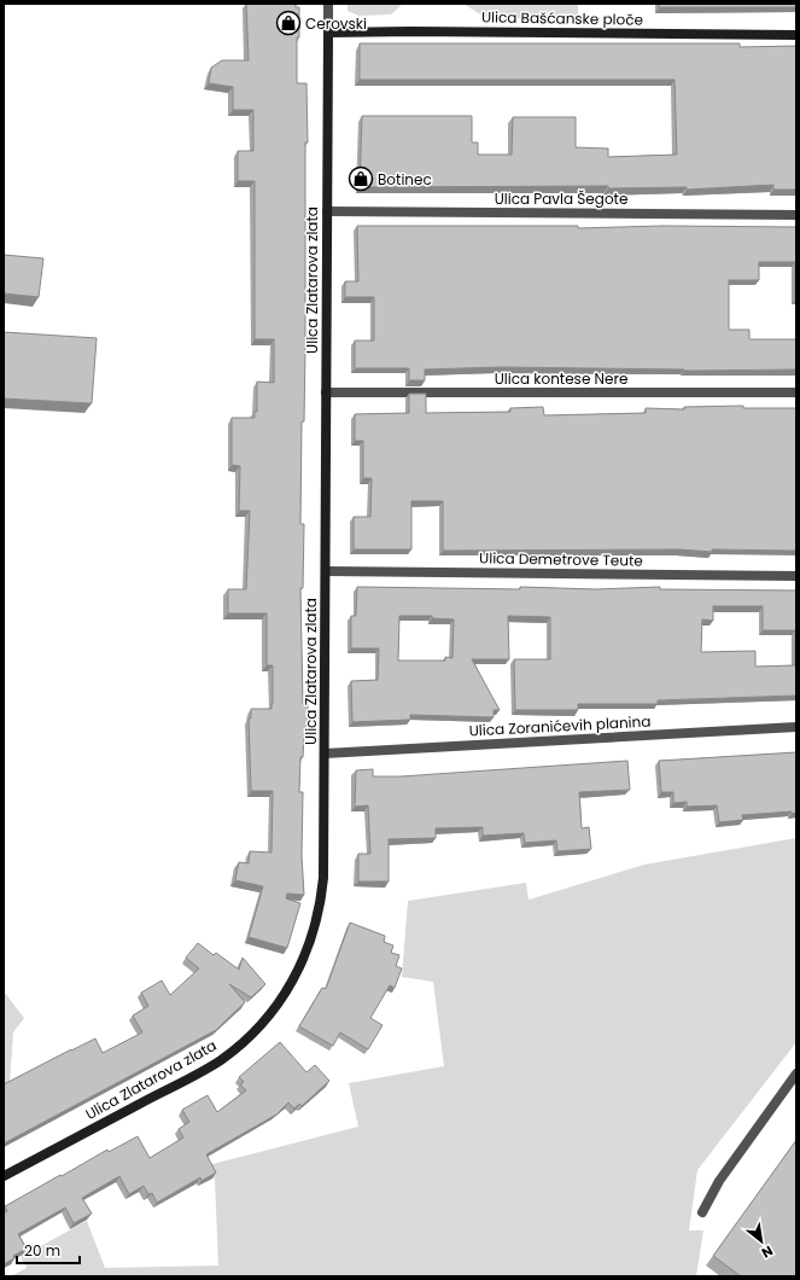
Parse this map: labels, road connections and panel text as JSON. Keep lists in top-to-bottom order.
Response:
{
  "streets": {
    "street": [
      "Ulica Bašćanske ploče",
      "Ulica Pavla Šegote",
      "Ulica Zlatarova zlata",
      "Ulica kontese Nere",
      "Ulica Demetrove Teute",
      "Ulica Zoranićevih planina"
    ]
  },
  "crossings": [
    ["Ulica Bašćanske ploče", "Ulica Zlatarova zlata"],
    ["Ulica Pavla Šegote", "Ulica Zlatarova zlata"],
    ["Ulica Zlatarova zlata", "Ulica kontese Nere"],
    ["Ulica Zlatarova zlata", "Ulica Demetrove Teute"],
    ["Ulica Zlatarova zlata", "Ulica Zoranićevih planina"]
  ],
  "places": {
    "shop": ["Cerovski", "Botinec"]
  },
  "scale_bar": "20 m",
  "north": "bottom right"
}
